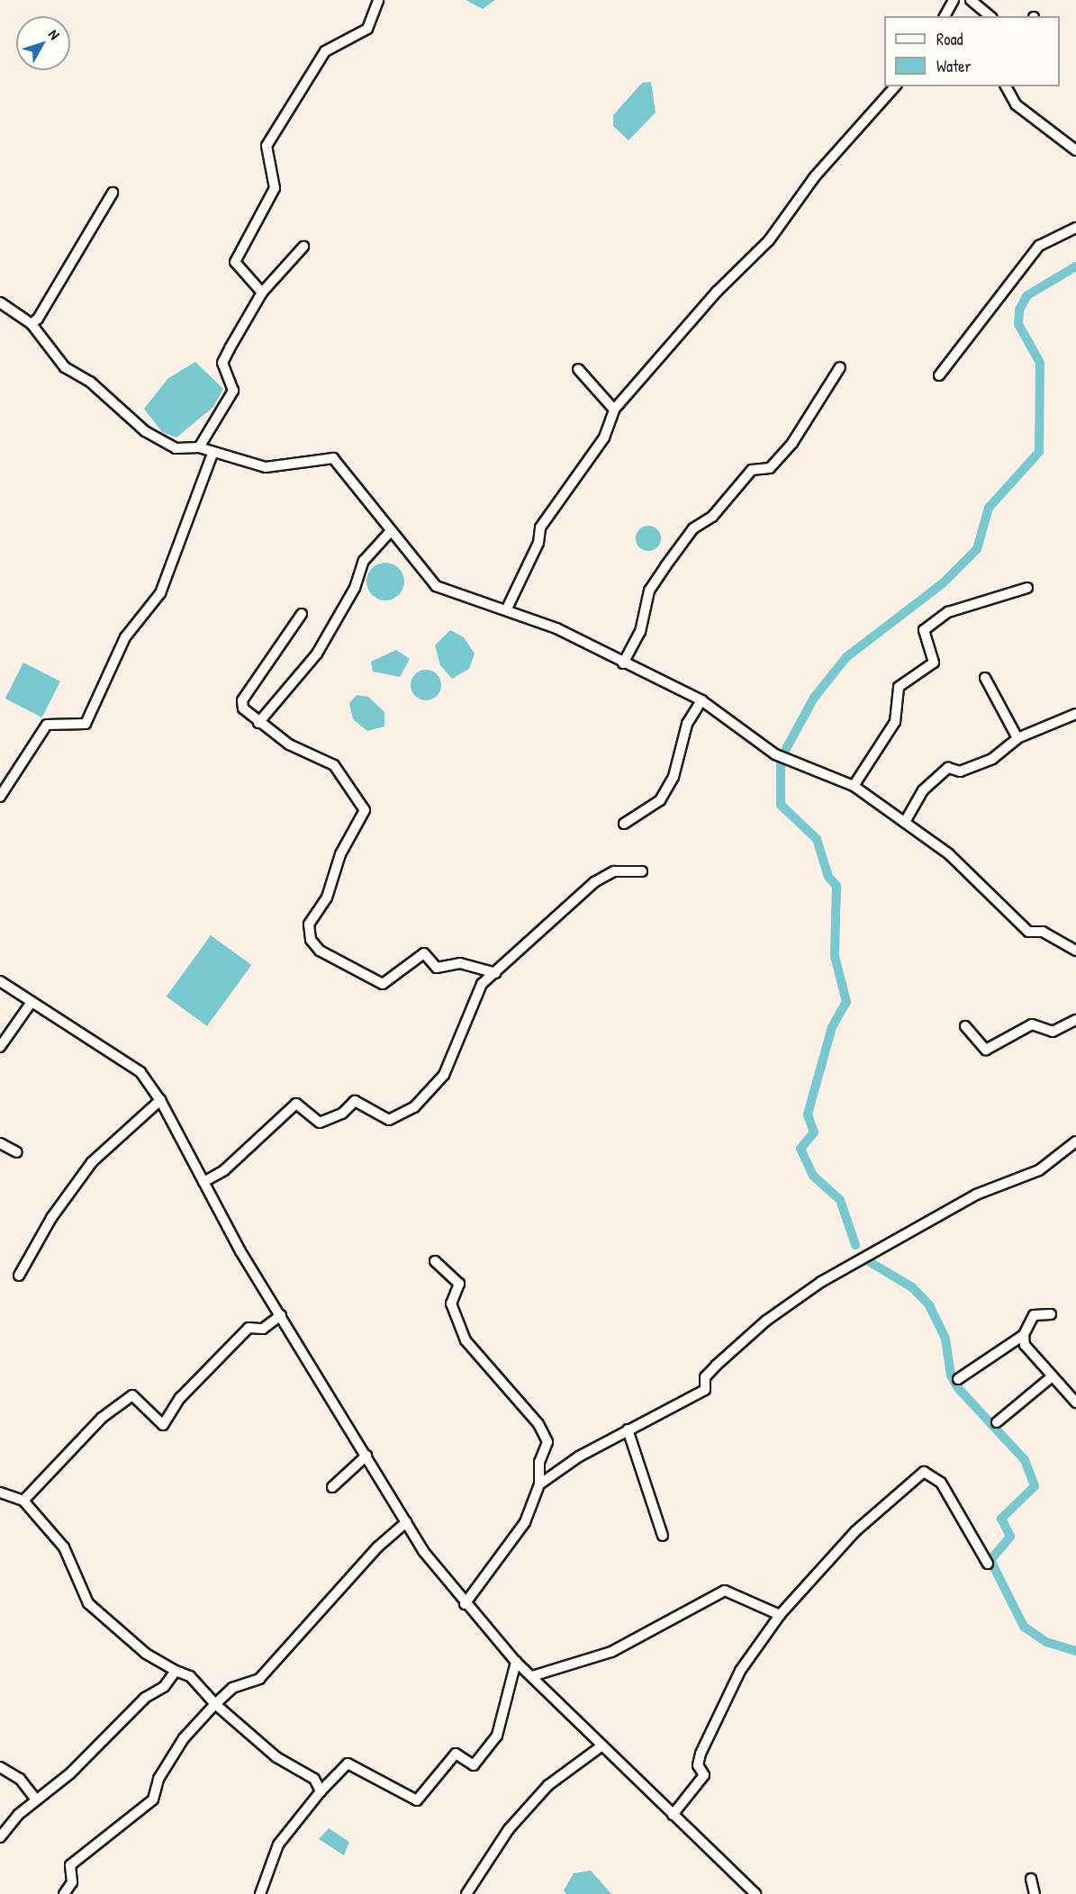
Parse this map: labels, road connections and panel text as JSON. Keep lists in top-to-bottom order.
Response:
{
  "legend": ["Road", "Water"],
  "north": "top right"
}
